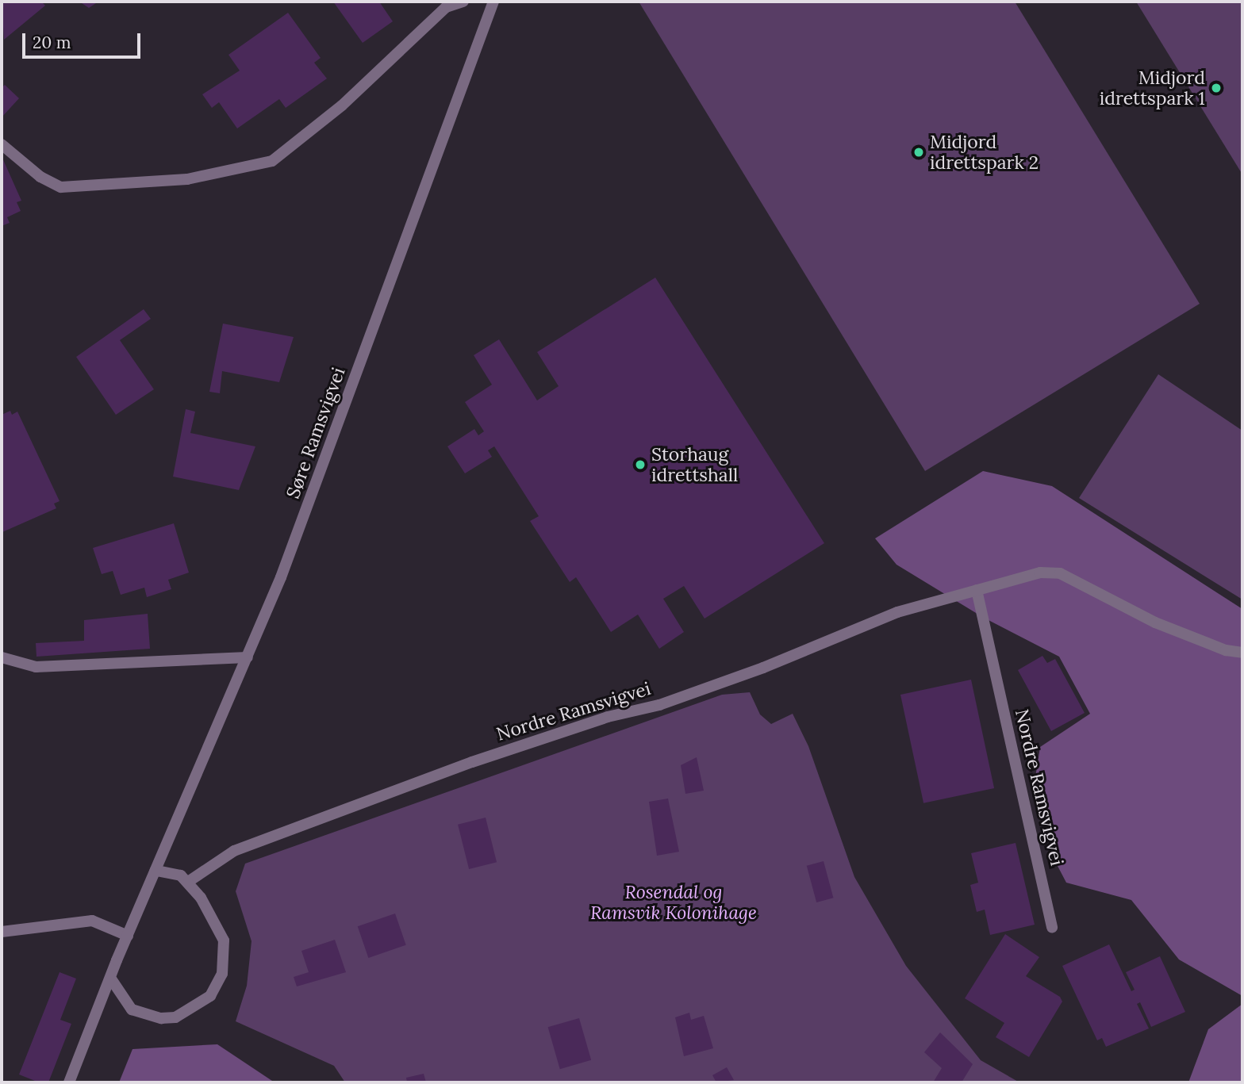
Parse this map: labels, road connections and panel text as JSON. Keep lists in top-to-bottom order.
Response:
{
  "streets": {
    "street": ["Søre Ramsvigvei", "Nordre Ramsvigvei"]
  },
  "crossings": [
    ["Søre Ramsvigvei", "Nordre Ramsvigvei"]
  ],
  "parks": ["Rosendal og Ramsvik Kolonihage"],
  "places": ["Midjord idrettspark 1", "Midjord idrettspark 2", "Storhaug idrettshall"],
  "scale_bar": "20 m"
}
